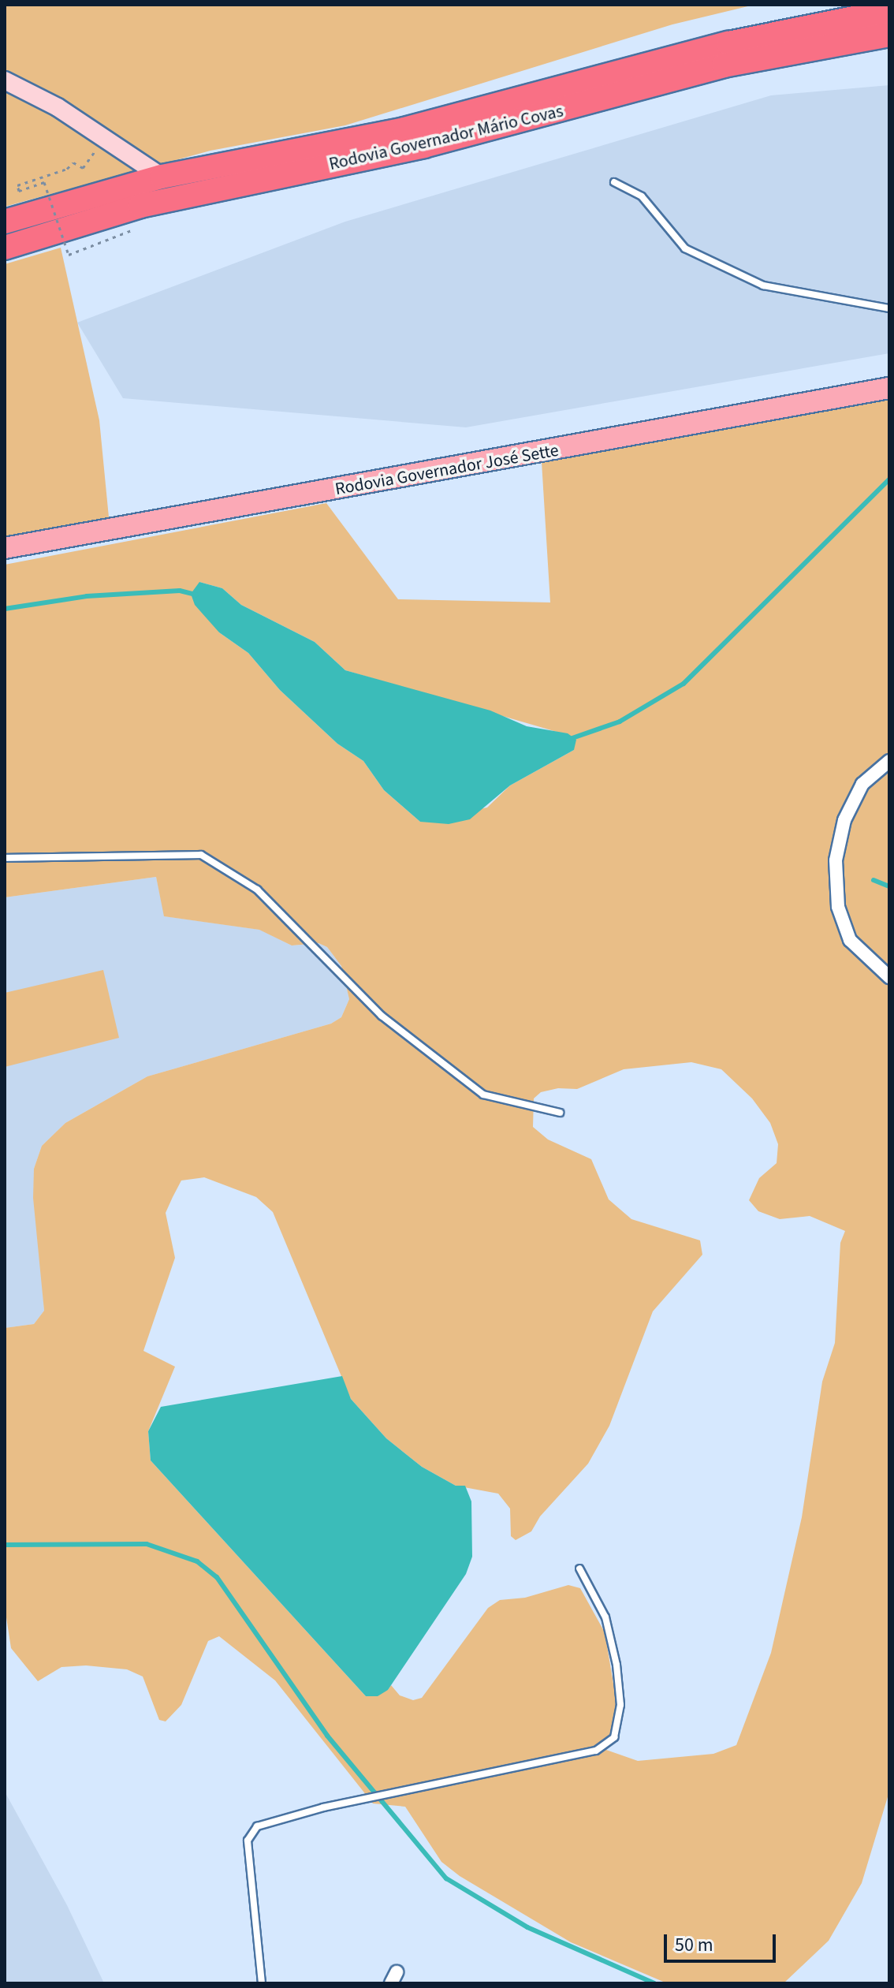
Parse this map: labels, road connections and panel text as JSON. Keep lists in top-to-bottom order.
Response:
{
  "streets": {
    "highway": ["Rodovia Governador Mário Covas"],
    "main road": ["Rodovia Governador José Sette"]
  },
  "scale_bar": "50 m"
}
